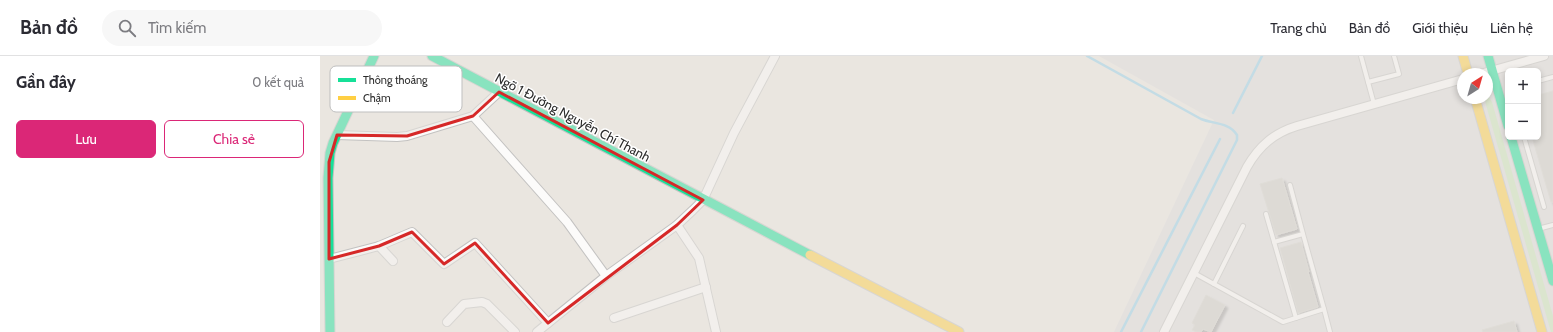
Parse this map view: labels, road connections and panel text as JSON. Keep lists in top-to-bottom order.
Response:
{
  "streets": {
    "street": ["Ngõ 1 Đường Nguyễn Chí Thanh"]
  },
  "legend": ["Thông thoáng", "Chậm"],
  "north": "top right",
  "page": {
    "header": "Bản đồ",
    "search": "Tìm kiếm",
    "nav": [
      "Trang chủ",
      "Bản đồ",
      "Giới thiệu",
      "Liên hệ"
    ],
    "heading": ["Gần đây", "0 kết quả"],
    "map_buttons": ["+", "−"],
    "buttons": ["Lưu", "Chia sẻ"]
  }
}
